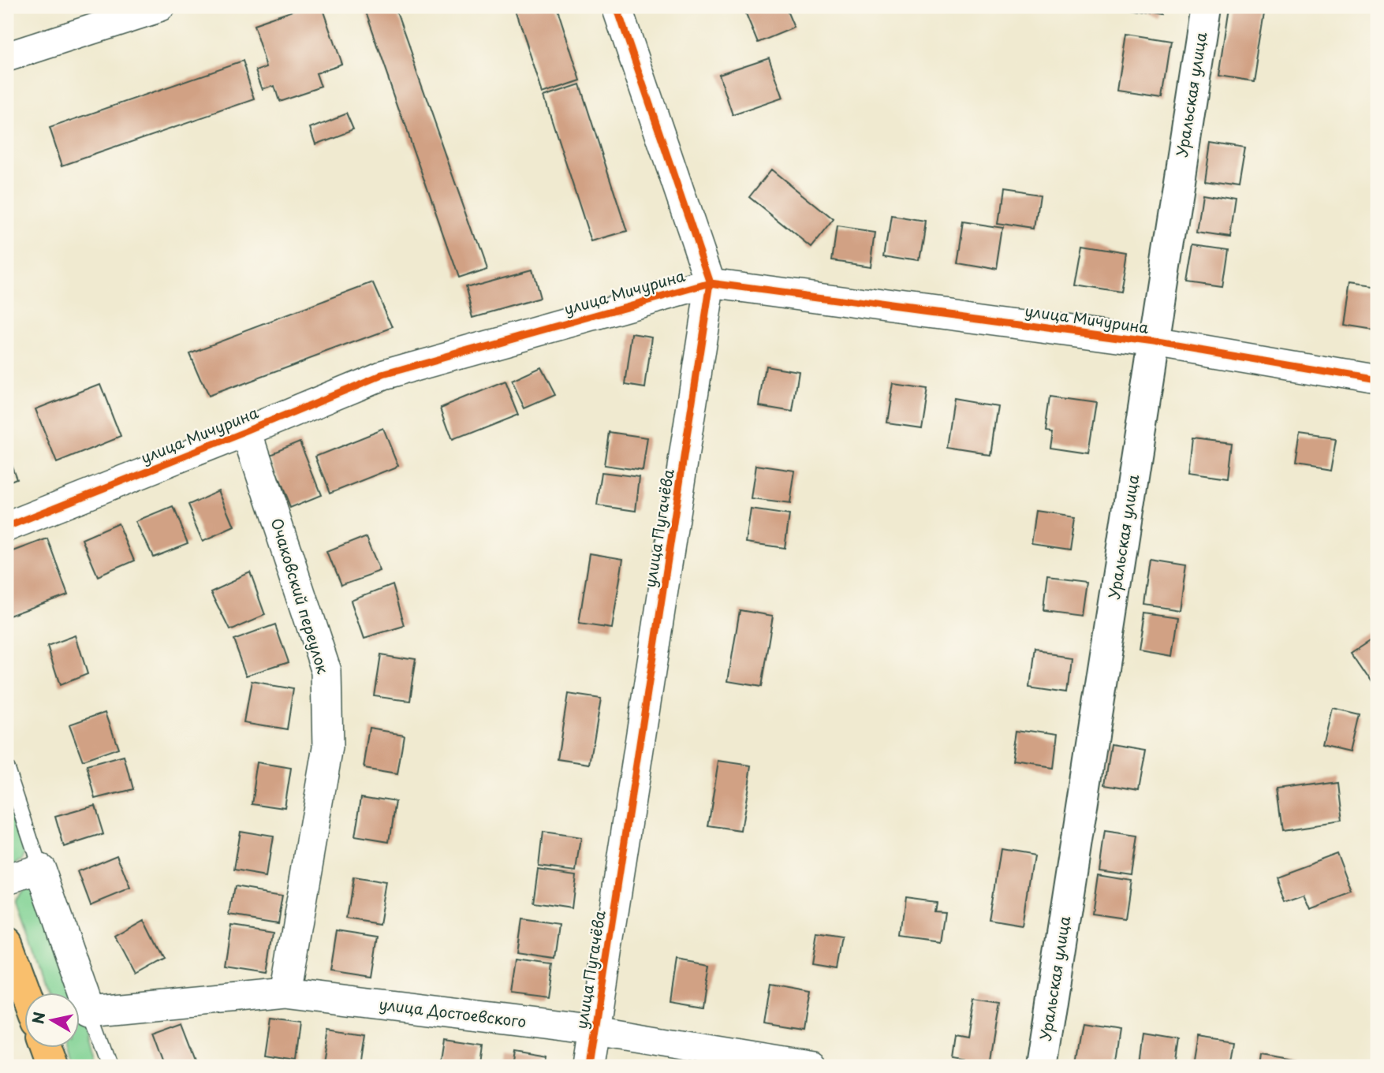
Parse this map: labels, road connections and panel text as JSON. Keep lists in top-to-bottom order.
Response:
{
  "streets": {
    "street": [
      "Уральская улица",
      "улица Мичурина",
      "улица Пугачёва",
      "Очаковский переулок",
      "улица Достоевского"
    ]
  },
  "crossings": [
    ["Уральская улица", "улица Мичурина"],
    ["улица Мичурина", "улица Пугачёва"],
    ["улица Мичурина", "Очаковский переулок"],
    ["улица Пугачёва", "улица Достоевского"],
    ["Очаковский переулок", "улица Достоевского"]
  ],
  "north": "left"
}
